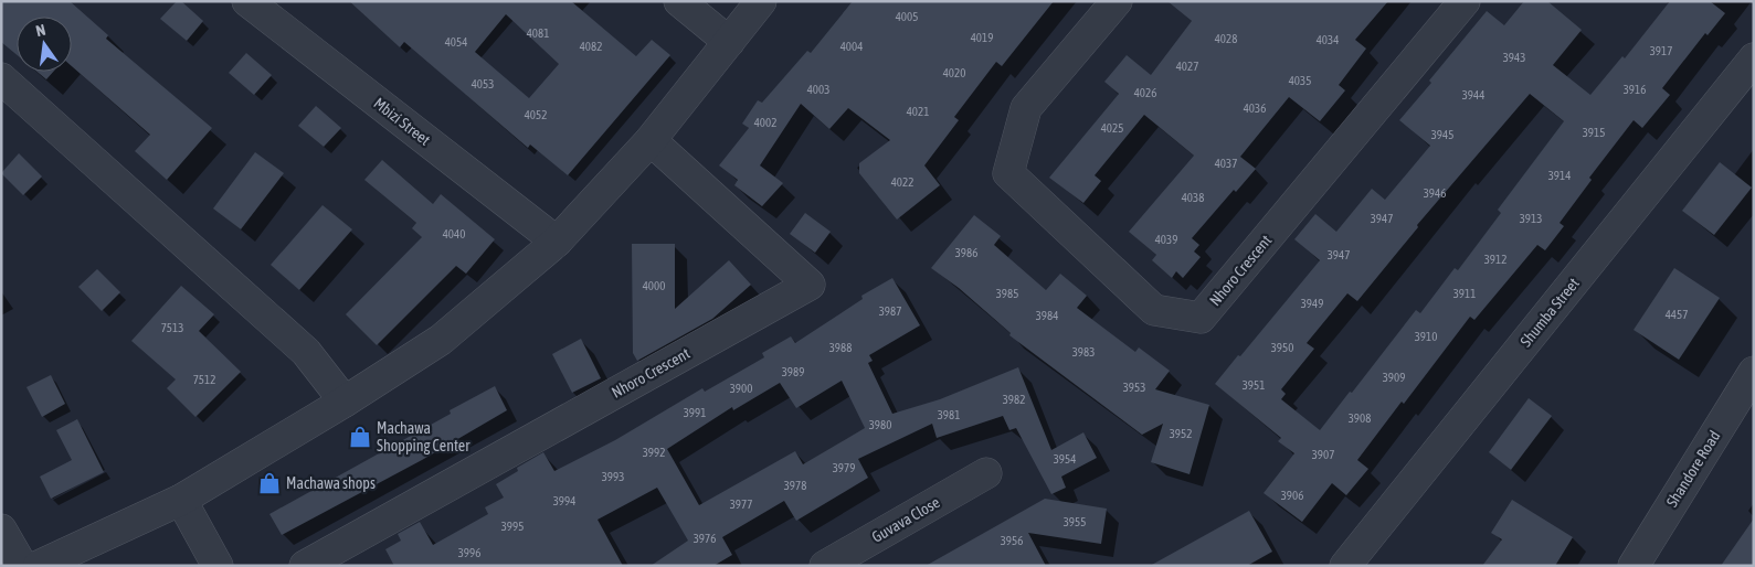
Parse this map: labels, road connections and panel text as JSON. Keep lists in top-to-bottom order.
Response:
{
  "streets": {
    "street": [
      "Mbizi Street",
      "Nhoro Crescent",
      "Shumba Street",
      "Shandore Road",
      "Guvava Close"
    ]
  },
  "places": {
    "shop": ["Machawa Shopping Center", "Machawa shops"]
  },
  "house_numbers": [
    "4005",
    "4081",
    "4019",
    "4028",
    "4034",
    "4054",
    "4082",
    "4004",
    "3917",
    "3943",
    "4027",
    "4020",
    "4035",
    "4053",
    "4003",
    "3916",
    "4026",
    "3944",
    "4036",
    "4021",
    "4052",
    "4002",
    "4025",
    "3915",
    "3945",
    "4037",
    "3914",
    "4022",
    "3946",
    "4038",
    "3947",
    "3913",
    "4040",
    "4039",
    "3986",
    "3947",
    "3912",
    "4000",
    "3985",
    "3911",
    "3949",
    "3987",
    "4457",
    "3984",
    "7513",
    "3910",
    "3988",
    "3950",
    "3983",
    "3989",
    "3909",
    "7512",
    "3951",
    "3953",
    "3900",
    "3982",
    "3991",
    "3981",
    "3908",
    "3980",
    "3952",
    "3992",
    "3907",
    "3954",
    "3979",
    "3993",
    "3978",
    "3906",
    "3994",
    "3977",
    "3955",
    "3995",
    "3976",
    "3956",
    "3996"
  ],
  "north": "top"
}
